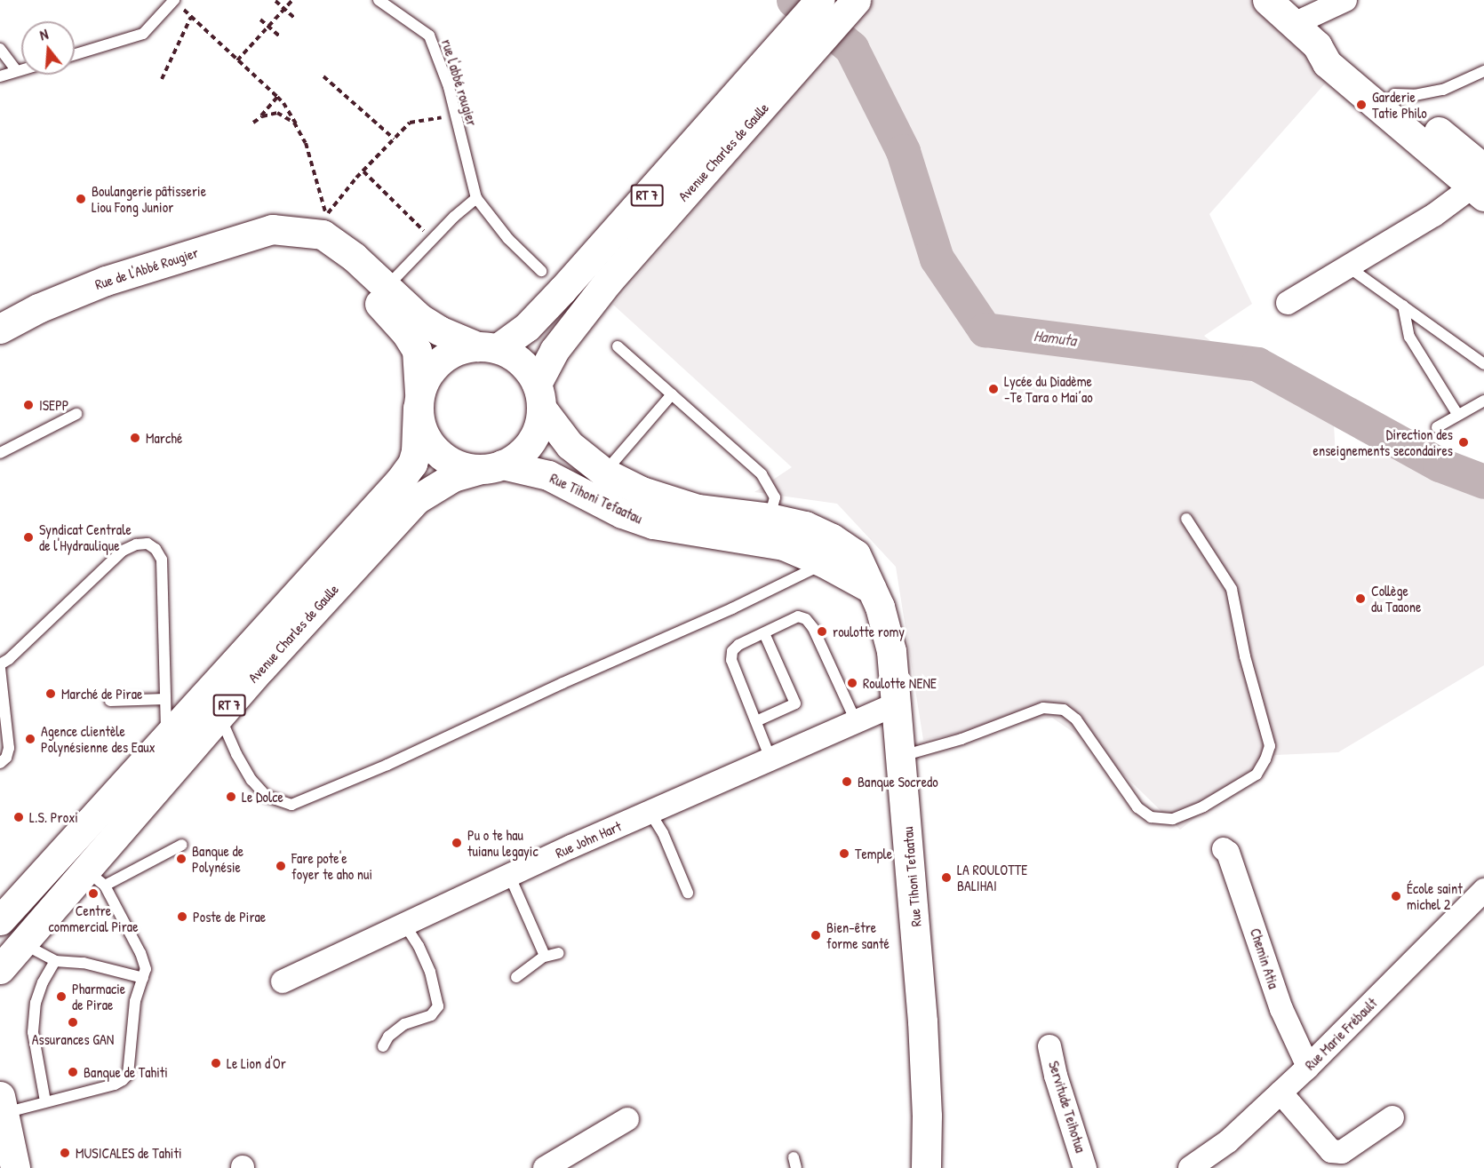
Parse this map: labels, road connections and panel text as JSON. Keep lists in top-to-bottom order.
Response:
{
  "streets": {
    "main road": [
      "Avenue Charles de Gaulle",
      "RT 7",
      "Rue de l'Abbé Rougier",
      "Rue Tihoni Tefaatau"
    ],
    "street": [
      "Rue John Hart",
      "Chemin Atia",
      "Rue Marie Frébault",
      "Servitude Teihotua"
    ],
    "lane": ["rue l'abbé rougier"]
  },
  "crossings": [
    ["Avenue Charles de Gaulle", "RT 7"],
    ["Avenue Charles de Gaulle", "Rue de l'Abbé Rougier"],
    ["Avenue Charles de Gaulle", "Rue Tihoni Tefaatau"],
    ["RT 7", "Rue de l'Abbé Rougier"],
    ["RT 7", "Rue Tihoni Tefaatau"],
    ["Rue de l'Abbé Rougier", "Rue Tihoni Tefaatau"],
    ["Rue Tihoni Tefaatau", "Rue John Hart"],
    ["Chemin Atia", "Rue Marie Frébault"]
  ],
  "water": ["Hamuta"],
  "places": [
    "Garderie Tatie Philo",
    "Boulangerie pâtisserie Liou Fong Junior",
    "Lycée du Diadème -Te Tara o Mai’ao",
    "ISEPP",
    "Marché",
    "Direction des enseignements secondaires",
    "Syndicat Centrale de l'Hydraulique",
    "Collège du Taaone",
    "roulotte romy",
    "Roulotte NENE",
    "Marché de Pirae",
    "Agence clientèle Polynésienne des Eaux",
    "Banque Socredo",
    "Le Dolce",
    "L.S. Proxi",
    "Pu o te hau tuianu legayic",
    "Temple",
    "Banque de Polynésie",
    "Fare pote'e foyer te aho nui",
    "LA ROULOTTE BALIHAI",
    "Centre commercial Pirae",
    "École saint michel 2",
    "Poste de Pirae",
    "Bien-être forme santé",
    "Pharmacie de Pirae",
    "Assurances GAN",
    "Le Lion d'Or",
    "Banque de Tahiti",
    "MUSICALES de Tahiti"
  ],
  "north": "top"
}
